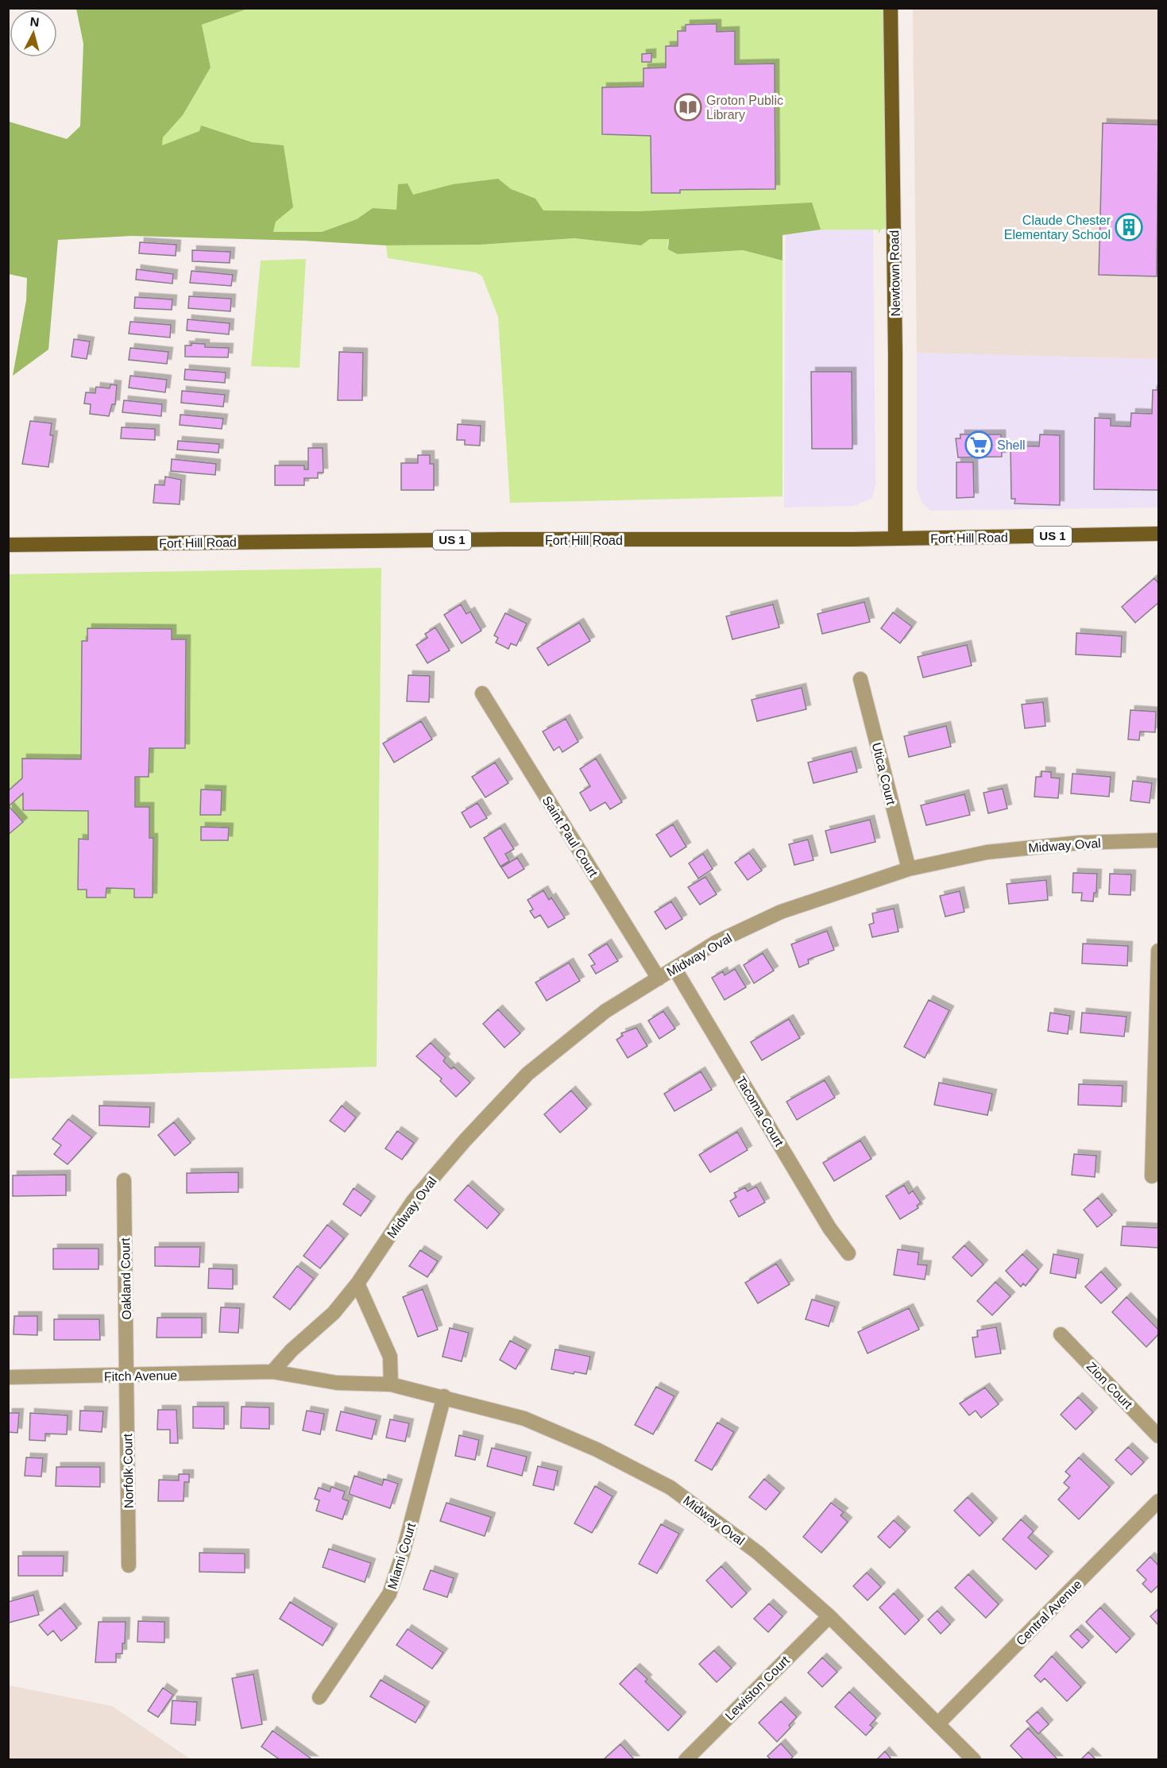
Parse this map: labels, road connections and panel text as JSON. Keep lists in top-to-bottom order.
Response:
{
  "streets": {
    "main road": ["Newtown Road", "US 1", "Fort Hill Road"],
    "street": [
      "Utica Court",
      "Saint Paul Court",
      "Midway Oval",
      "Tacoma Court",
      "Oakland Court",
      "Fitch Avenue",
      "Zion Court",
      "Norfolk Court",
      "Miami Court",
      "Central Avenue",
      "Lewiston Court"
    ]
  },
  "crossings": [
    ["Newtown Road", "Fort Hill Road"],
    ["Utica Court", "Midway Oval"],
    ["Saint Paul Court", "Midway Oval"],
    ["Midway Oval", "Tacoma Court"],
    ["Midway Oval", "Fitch Avenue"],
    ["Midway Oval", "Miami Court"],
    ["Midway Oval", "Central Avenue"],
    ["Midway Oval", "Lewiston Court"],
    ["Oakland Court", "Fitch Avenue"],
    ["Oakland Court", "Norfolk Court"],
    ["Fitch Avenue", "Norfolk Court"]
  ],
  "places": {
    "library": ["Groton Public Library"],
    "building": ["Claude Chester Elementary School"],
    "supermarket": ["Shell"]
  },
  "north": "top"
}
